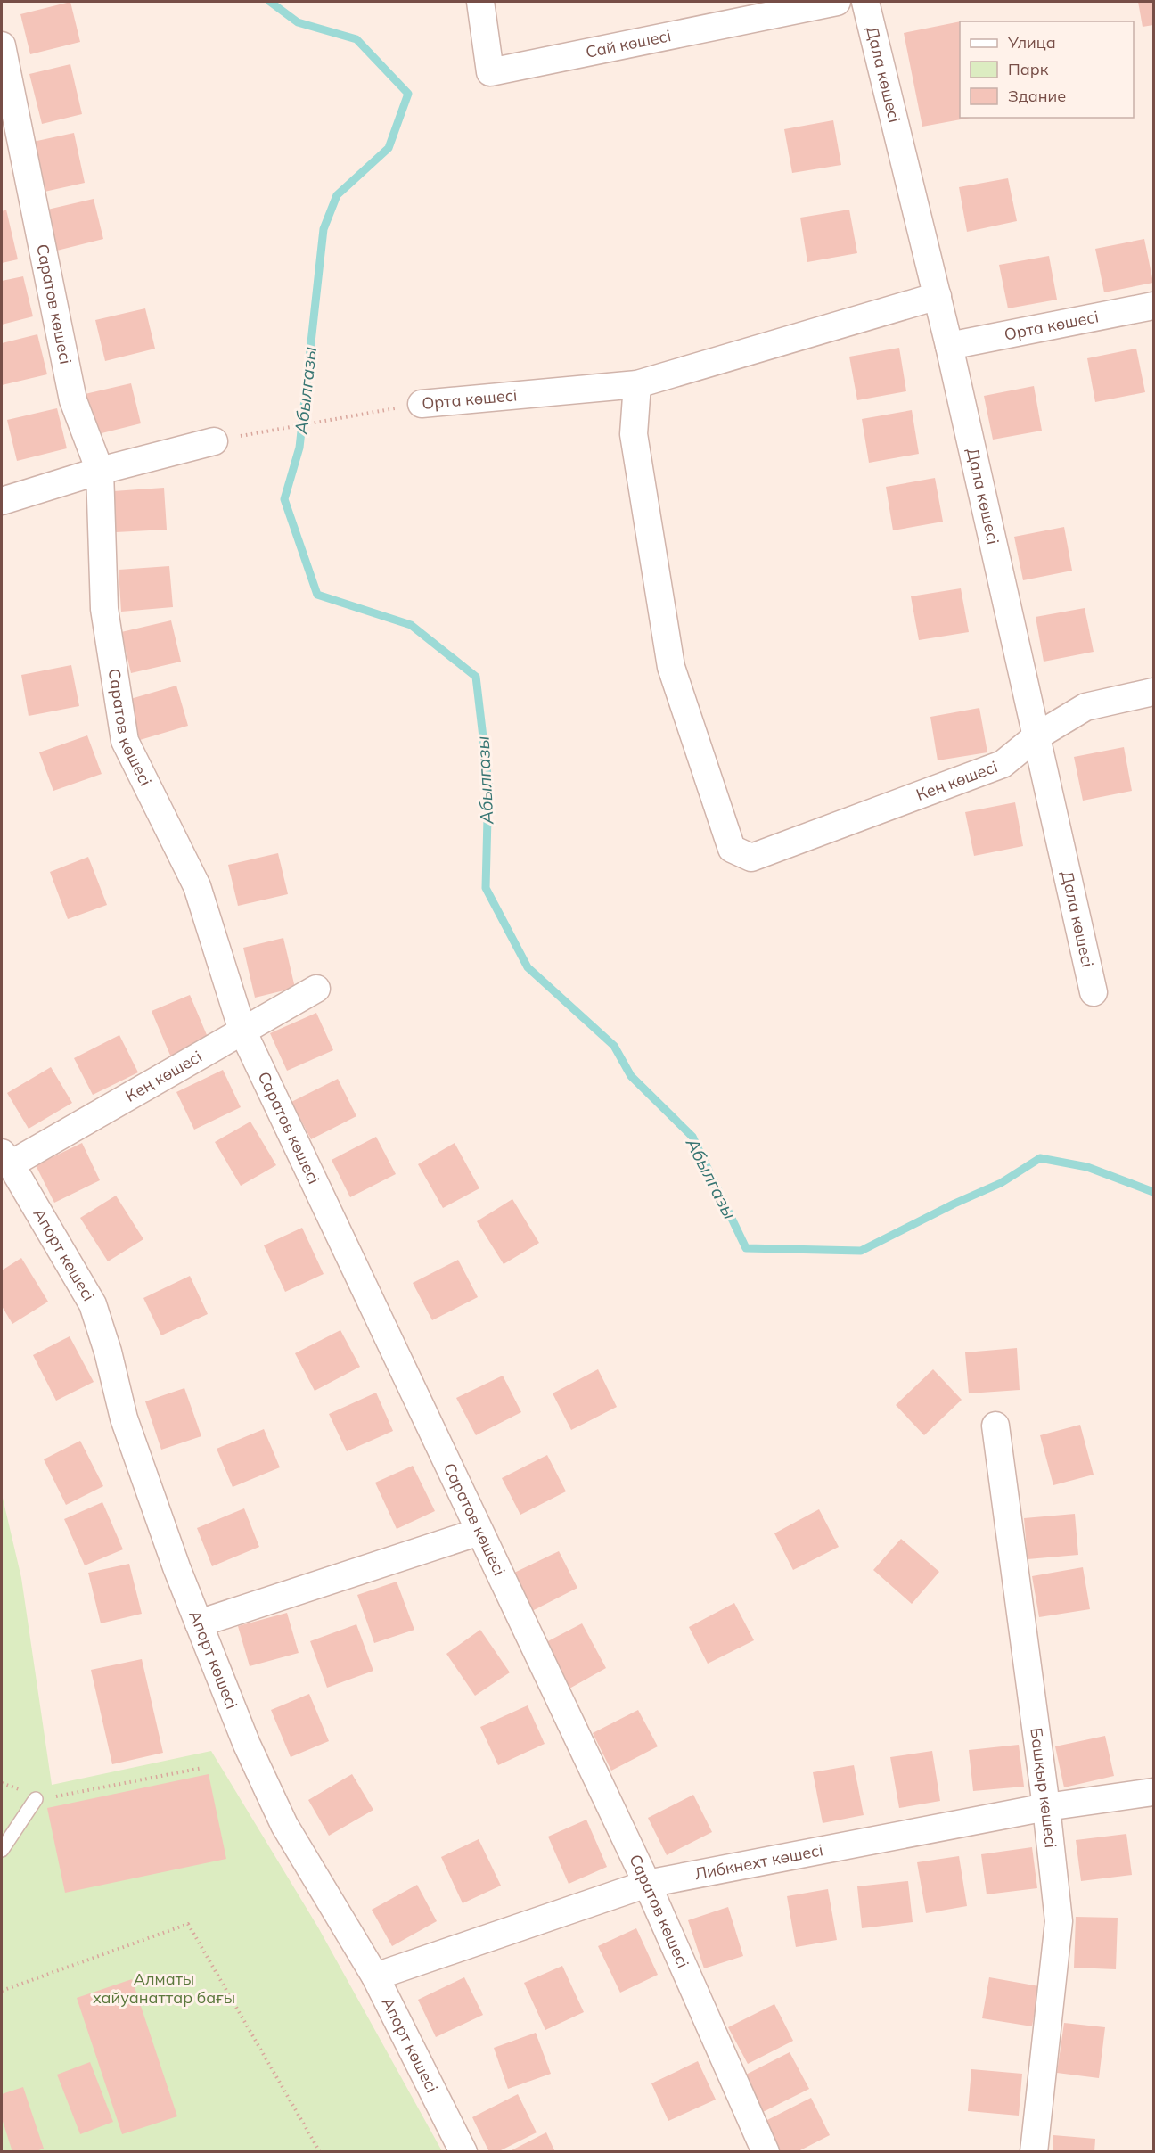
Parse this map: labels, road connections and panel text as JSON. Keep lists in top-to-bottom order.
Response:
{
  "streets": {
    "street": [
      "Сай көшесі",
      "Дала көшесі",
      "Саратов көшесі",
      "Орта көшесі",
      "Кең көшесі",
      "Апорт көшесі",
      "Башқыр көшесі",
      "Либкнехт көшесі"
    ]
  },
  "crossings": [
    ["Дала көшесі", "Орта көшесі"],
    ["Дала көшесі", "Кең көшесі"],
    ["Саратов көшесі", "Кең көшесі"],
    ["Саратов көшесі", "Либкнехт көшесі"],
    ["Орта көшесі", "Кең көшесі"],
    ["Кең көшесі", "Апорт көшесі"],
    ["Апорт көшесі", "Либкнехт көшесі"],
    ["Башқыр көшесі", "Либкнехт көшесі"]
  ],
  "water": ["Абылгазы"],
  "parks": ["Алматы хайуанаттар бағы"],
  "legend": ["Улица", "Парк", "Здание"]
}
